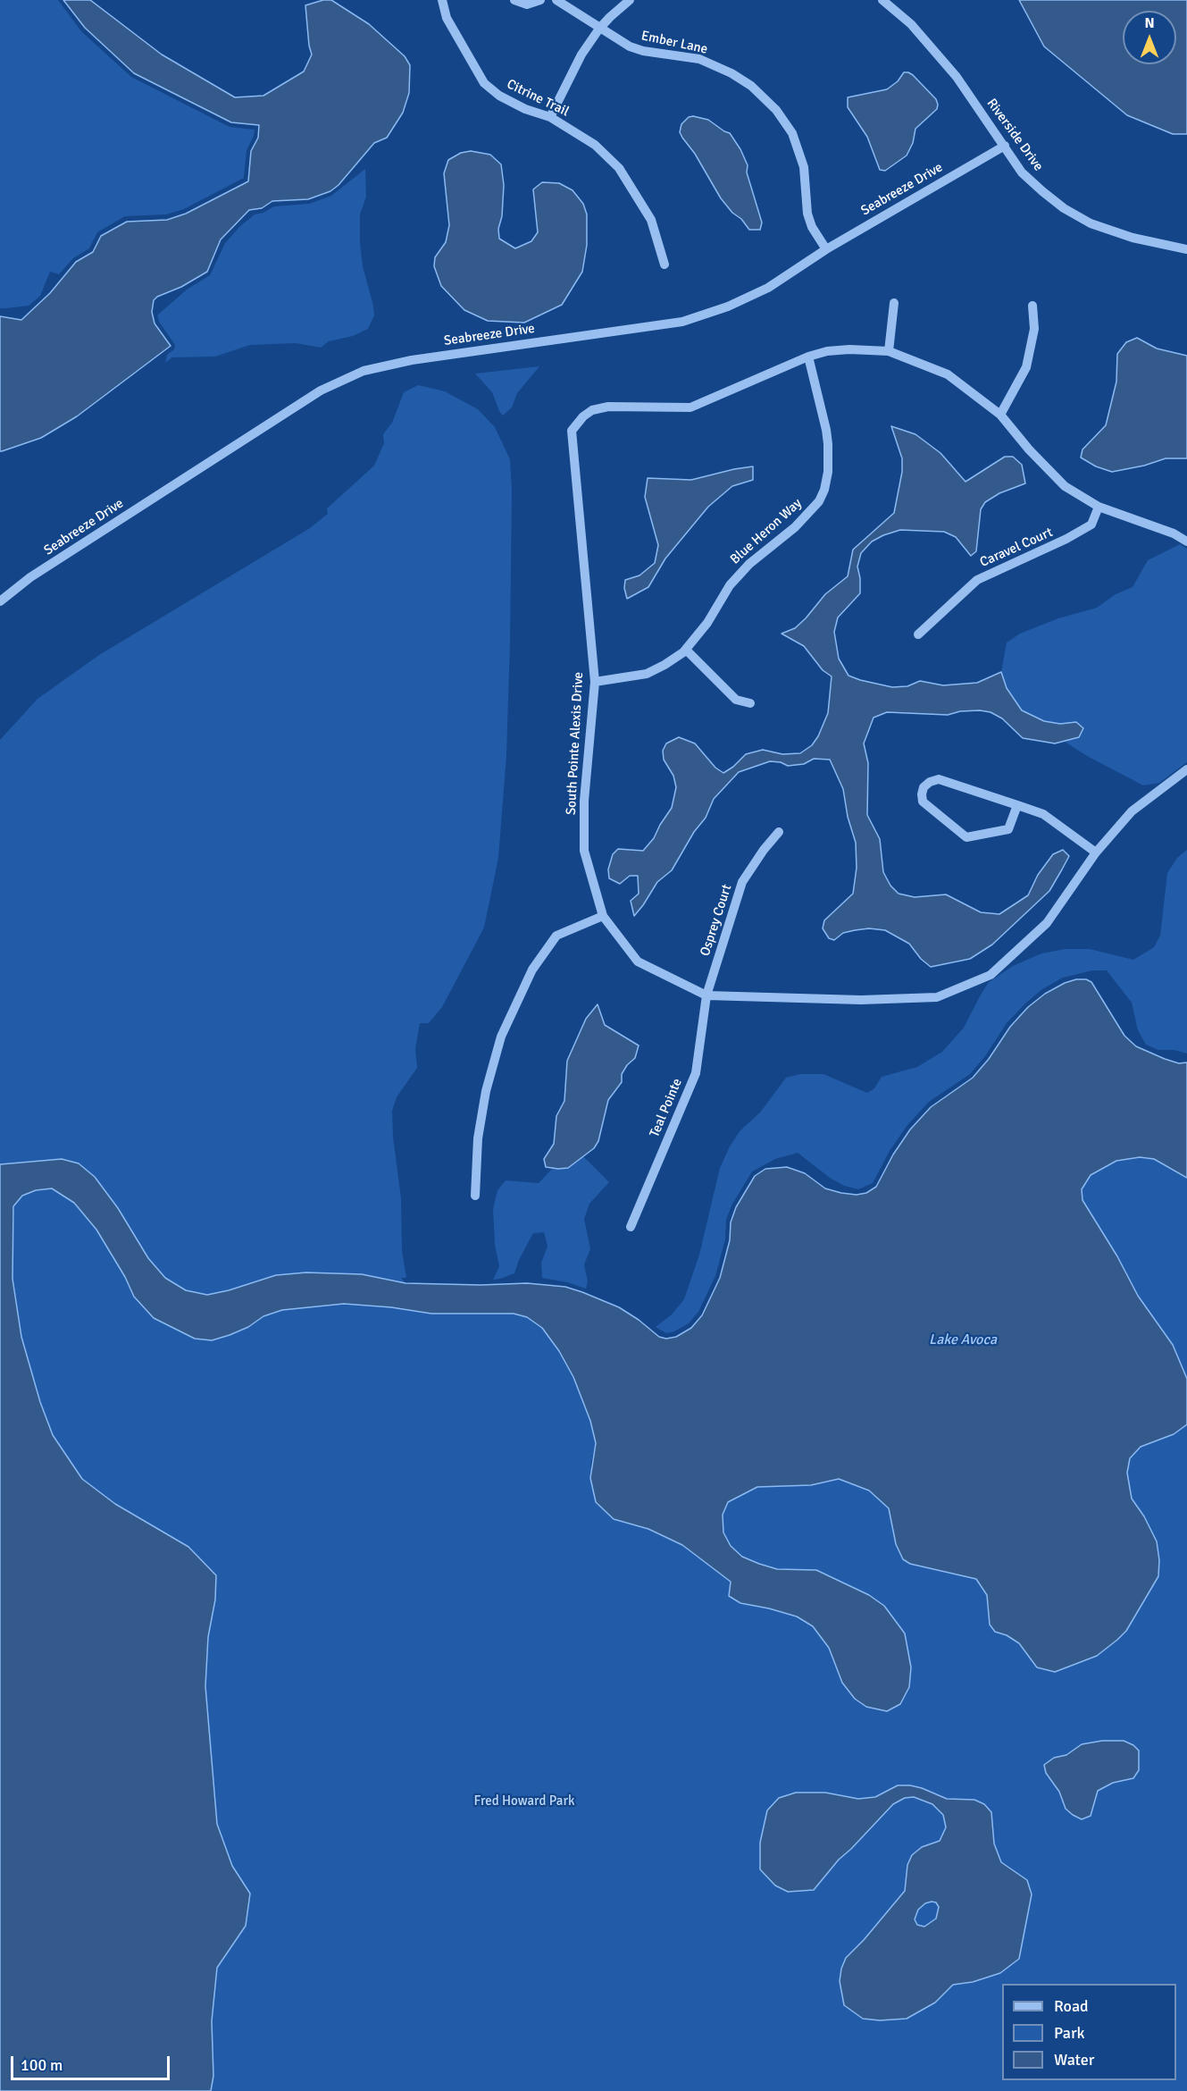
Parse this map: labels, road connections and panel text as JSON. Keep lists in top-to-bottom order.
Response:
{
  "streets": {
    "street": [
      "Ember Lane",
      "Citrine Trail",
      "Riverside Drive",
      "Seabreeze Drive",
      "Blue Heron Way",
      "Caravel Court",
      "South Pointe Alexis Drive",
      "Osprey Court",
      "Teal Pointe"
    ]
  },
  "crossings": [
    ["Ember Lane", "Seabreeze Drive"],
    ["Riverside Drive", "Seabreeze Drive"],
    ["Blue Heron Way", "South Pointe Alexis Drive"],
    ["Caravel Court", "South Pointe Alexis Drive"],
    ["South Pointe Alexis Drive", "Osprey Court"],
    ["South Pointe Alexis Drive", "Teal Pointe"],
    ["Osprey Court", "Teal Pointe"]
  ],
  "water": ["Lake Avoca"],
  "parks": ["Fred Howard Park"],
  "legend": ["Road", "Park", "Water"],
  "scale_bar": "100 m",
  "north": "top"
}
